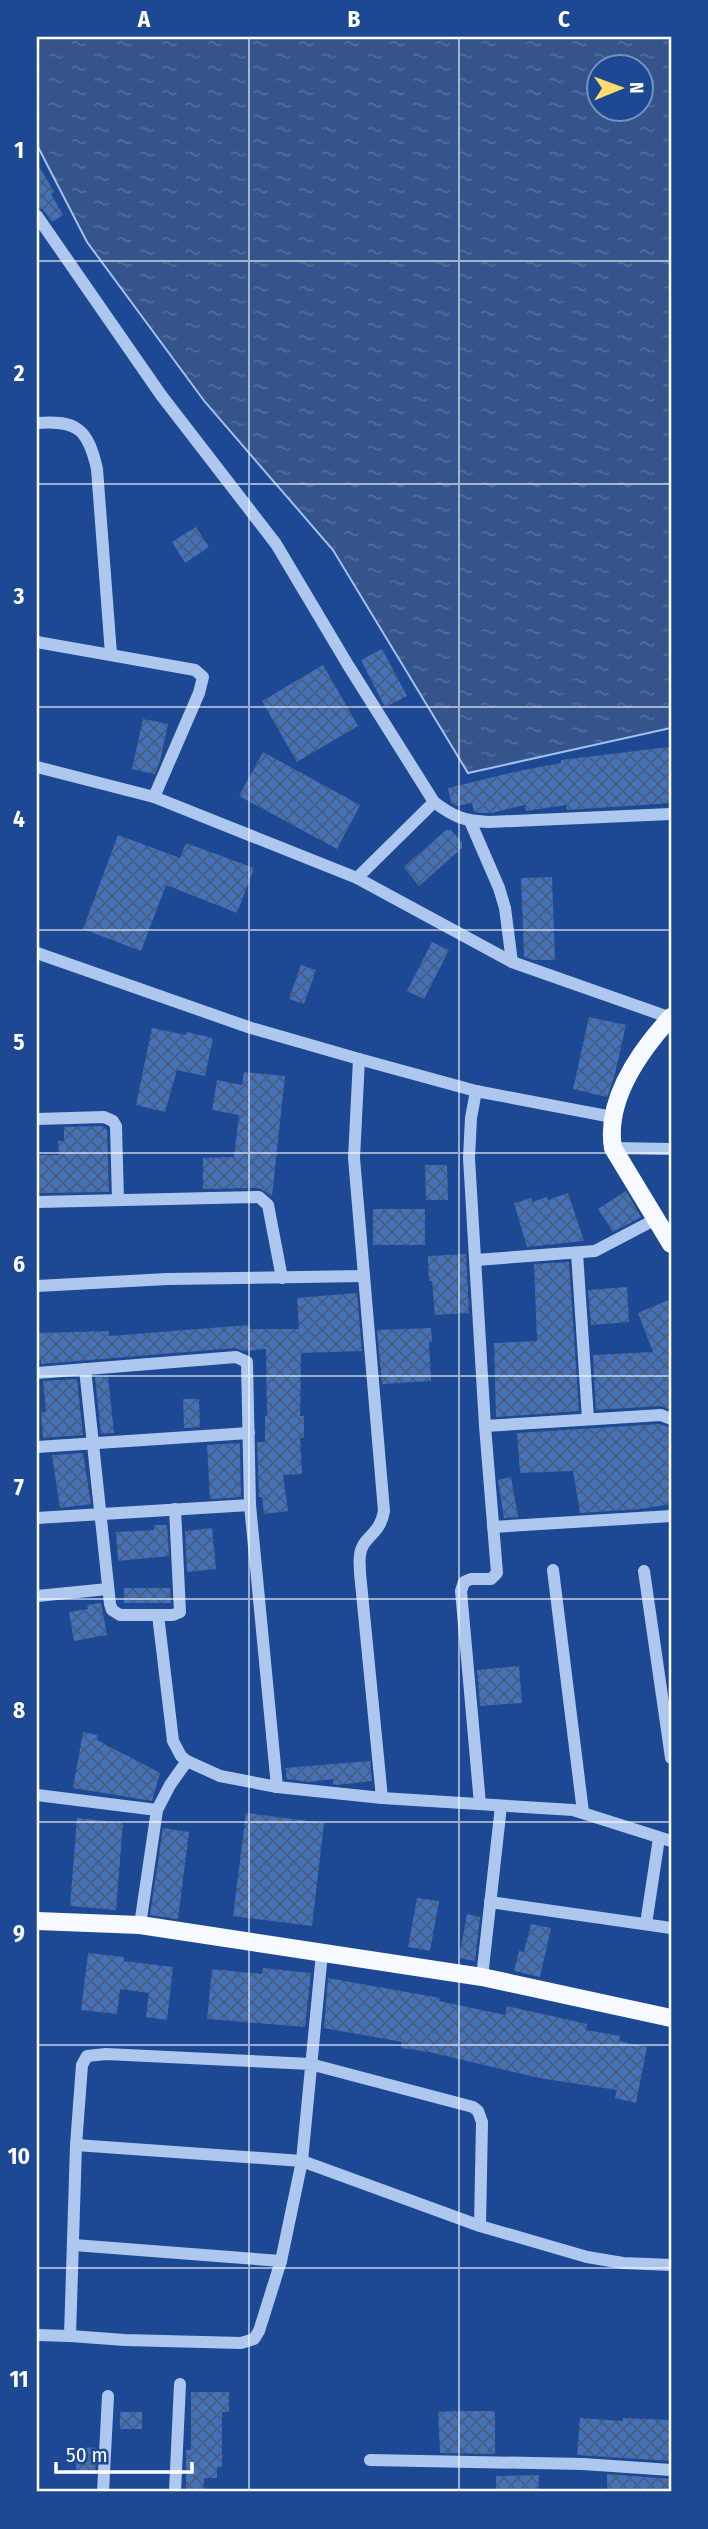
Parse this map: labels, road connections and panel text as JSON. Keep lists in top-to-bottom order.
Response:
{
  "scale_bar": "50 m",
  "north": "right",
  "grid": {
    "columns": ["A", "B", "C"],
    "rows": [
      "1",
      "2",
      "3",
      "4",
      "5",
      "6",
      "7",
      "8",
      "9",
      "10",
      "11"
    ]
  }
}
